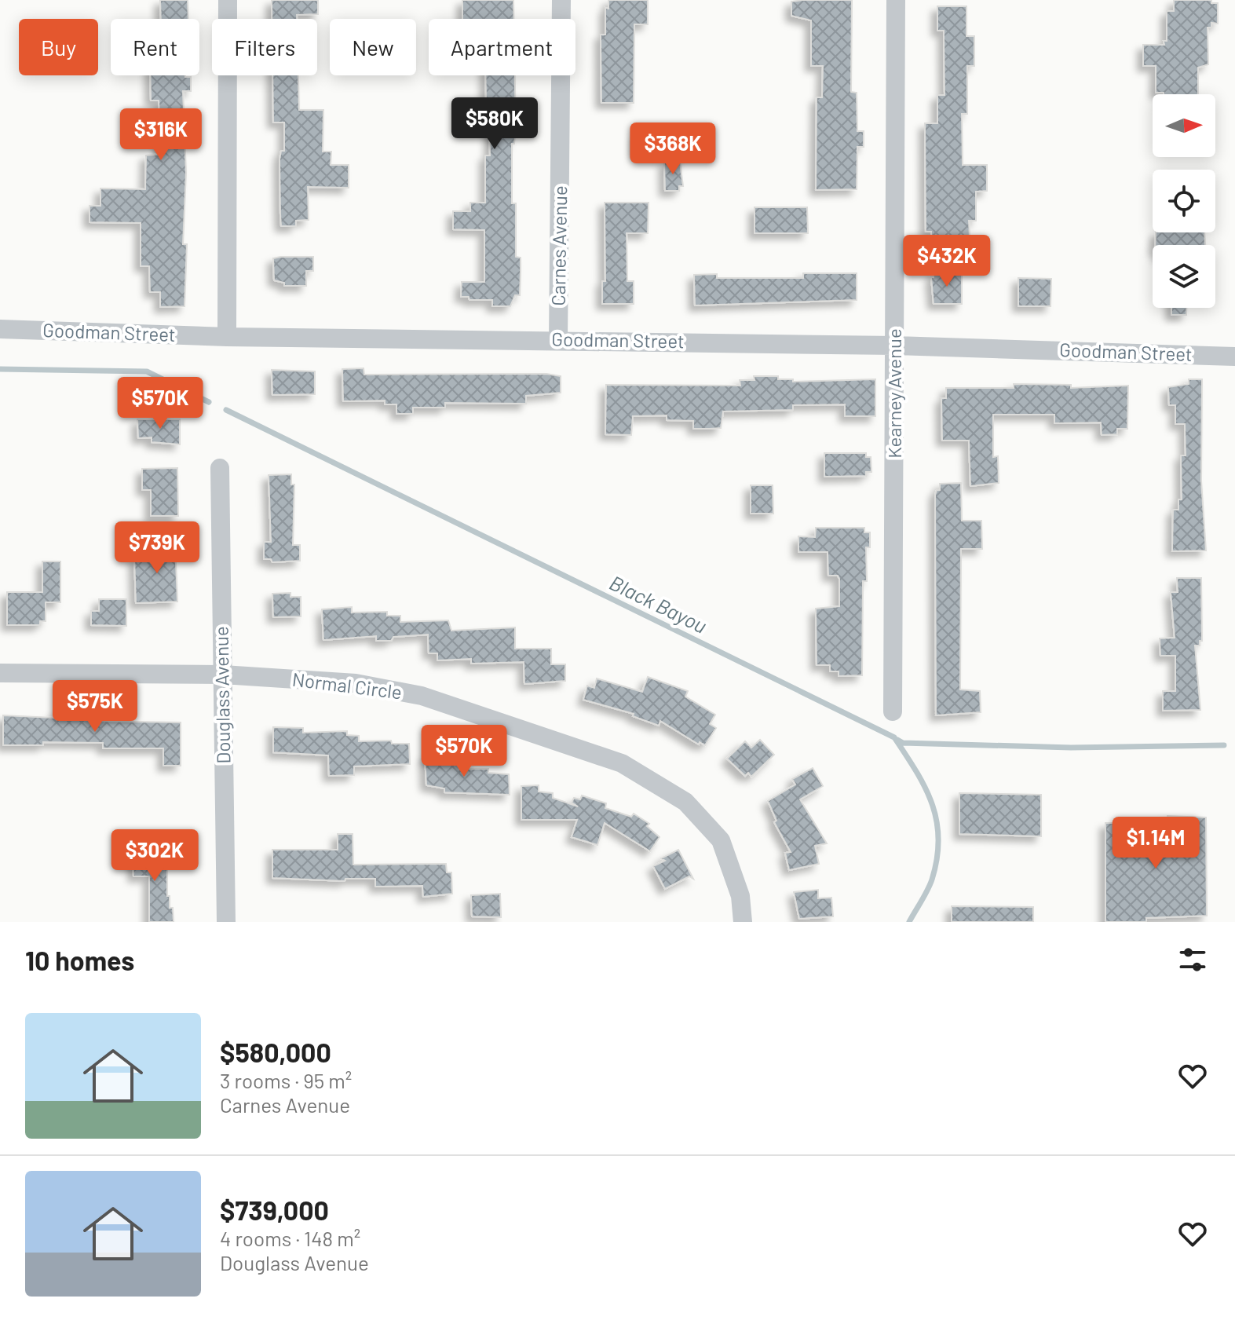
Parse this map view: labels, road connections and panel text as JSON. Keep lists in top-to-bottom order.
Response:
{
  "streets": {
    "street": [
      "Carnes Avenue",
      "Goodman Street",
      "Kearney Avenue",
      "Normal Circle",
      "Douglass Avenue"
    ]
  },
  "crossings": [
    ["Carnes Avenue", "Goodman Street"],
    ["Goodman Street", "Kearney Avenue"],
    ["Normal Circle", "Douglass Avenue"]
  ],
  "water": ["Black Bayou"],
  "north": "right",
  "page": {
    "chip": [
      "Buy",
      "Rent",
      "Filters",
      "New",
      "Apartment"
    ],
    "price": [
      "$580K",
      "$316K",
      "$368K",
      "$432K",
      "$570K",
      "$739K",
      "$575K",
      "$570K",
      "$1.14M",
      "$302K"
    ],
    "heading": "10 homes",
    "list": [
      {
        "name": "$580,000",
        "note": "3 rooms · 95 m² · Carnes Avenue"
      },
      {
        "name": "$739,000",
        "note": "4 rooms · 148 m² · Douglass Avenue"
      }
    ]
  }
}
